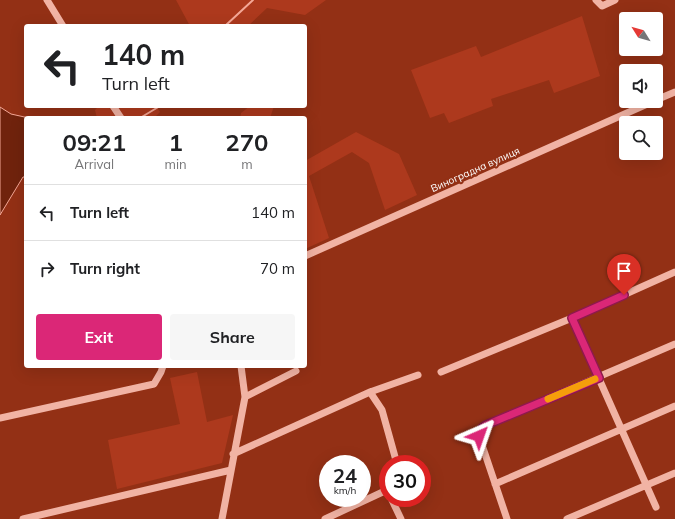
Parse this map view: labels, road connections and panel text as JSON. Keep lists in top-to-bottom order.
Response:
{
  "streets": {
    "street": ["Виноградна вулиця"]
  },
  "north": "top left",
  "page": {
    "turn": ["140 m", "Turn left"],
    "eta": [
      "09:21",
      "Arrival",
      "1",
      "min",
      "270",
      "m"
    ],
    "list": [
      {
        "name": "Turn left",
        "value": "140 m"
      },
      {
        "name": "Turn right",
        "value": "70 m"
      }
    ],
    "buttons": ["Exit", "Share"],
    "speed": "24 km/h",
    "limit": "30"
  }
}
